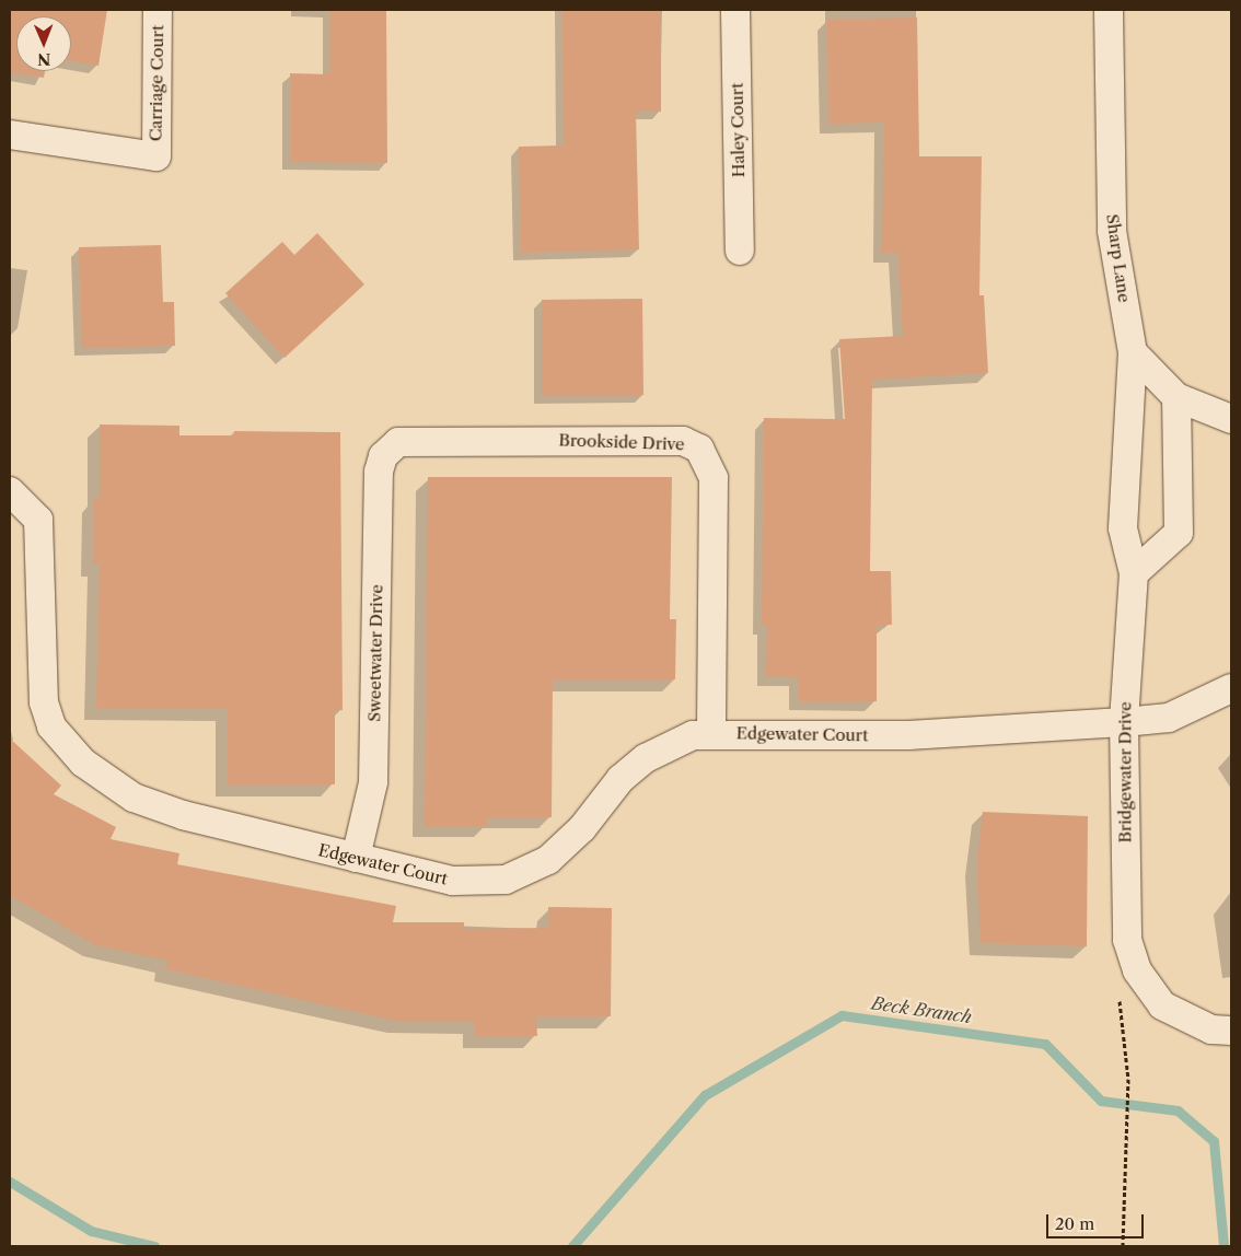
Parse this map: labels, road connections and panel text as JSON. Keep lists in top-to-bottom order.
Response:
{
  "streets": {
    "street": [
      "Carriage Court",
      "Haley Court",
      "Sharp Lane",
      "Brookside Drive",
      "Sweetwater Drive",
      "Edgewater Court",
      "Bridgewater Drive"
    ]
  },
  "crossings": [
    ["Sharp Lane", "Bridgewater Drive"],
    ["Brookside Drive", "Sweetwater Drive"],
    ["Brookside Drive", "Edgewater Court"],
    ["Sweetwater Drive", "Edgewater Court"],
    ["Edgewater Court", "Bridgewater Drive"]
  ],
  "water": ["Beck Branch"],
  "scale_bar": "20 m",
  "north": "bottom"
}
